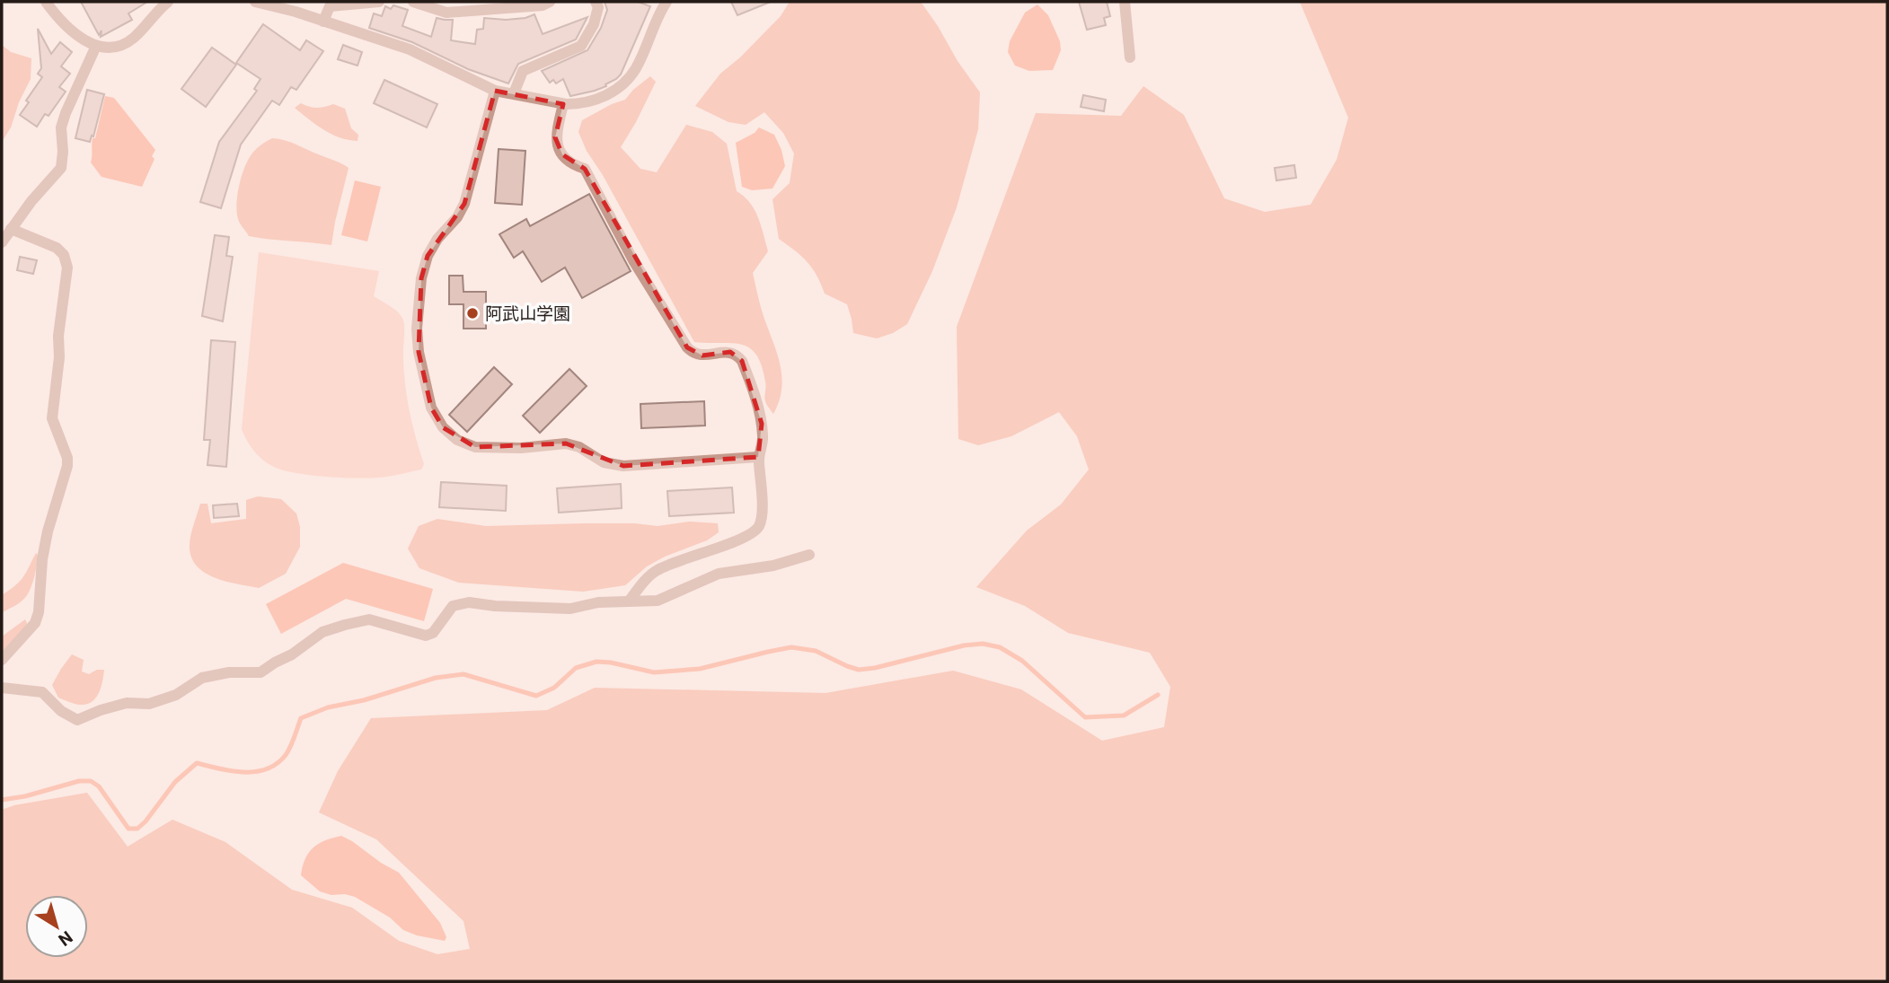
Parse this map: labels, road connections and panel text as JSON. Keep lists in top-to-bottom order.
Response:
{
  "places": ["阿武山学園"],
  "north": "bottom right"
}
